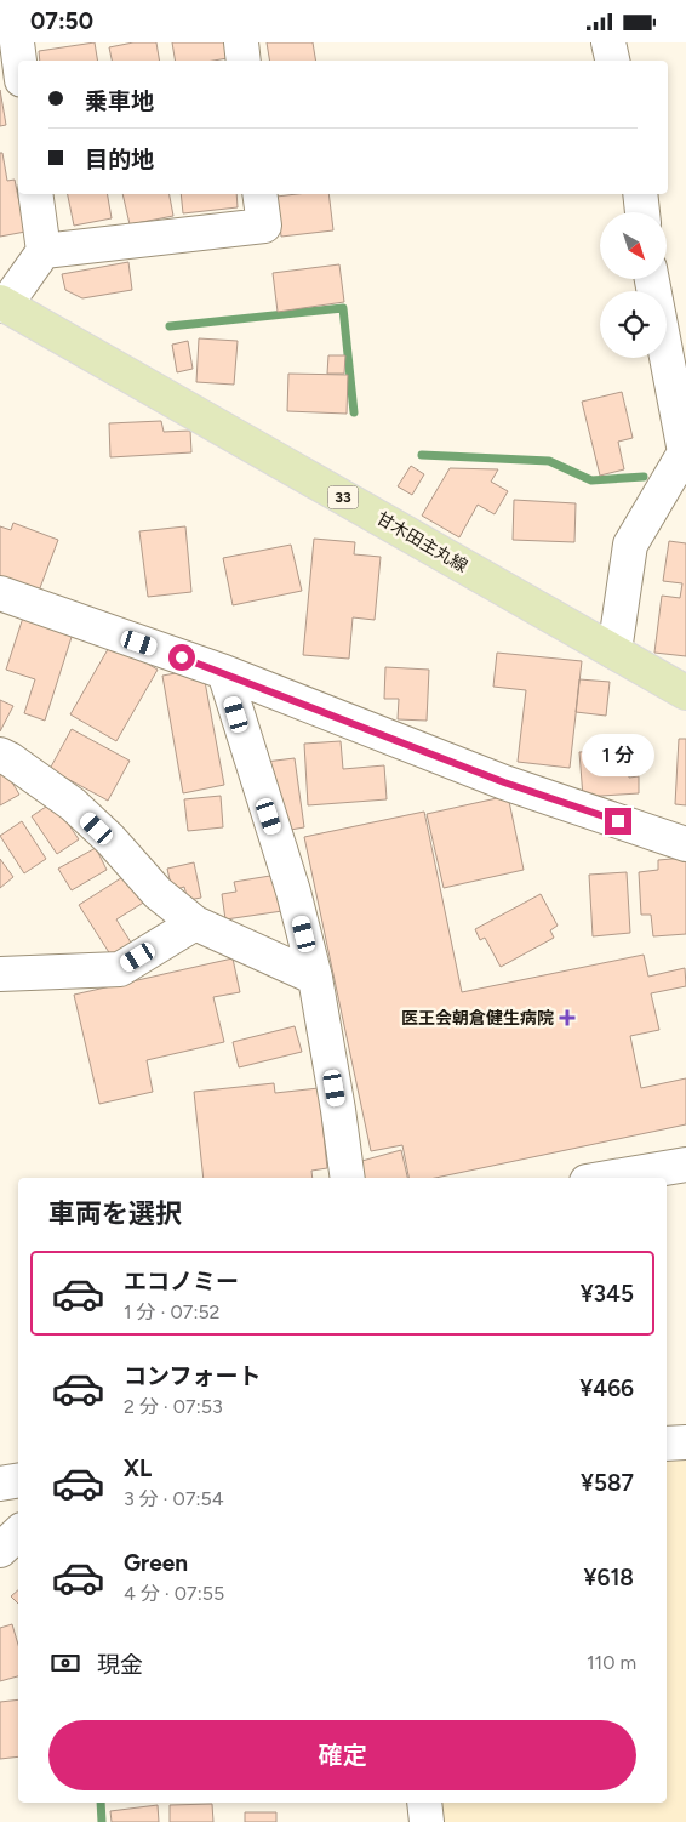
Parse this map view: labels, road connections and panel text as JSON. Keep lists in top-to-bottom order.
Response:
{
  "streets": {
    "main road": ["33", "甘木田主丸線"]
  },
  "places": {
    "health": ["医王会朝倉健生病院"]
  },
  "north": "bottom right",
  "page": {
    "status": "07:50",
    "banner": ["乗車地", "目的地"],
    "bubble": "1 分",
    "heading": "車両を選択",
    "list": [
      {
        "name": "エコノミー",
        "note": "1 分 · 07:52",
        "value": "¥345"
      },
      {
        "name": "コンフォート",
        "note": "2 分 · 07:53",
        "value": "¥466"
      },
      {
        "name": "XL",
        "note": "3 分 · 07:54",
        "value": "¥587"
      },
      {
        "name": "Green",
        "note": "4 分 · 07:55",
        "value": "¥618"
      }
    ],
    "pay": ["現金", "110 m"],
    "buttons": "確定"
  }
}
